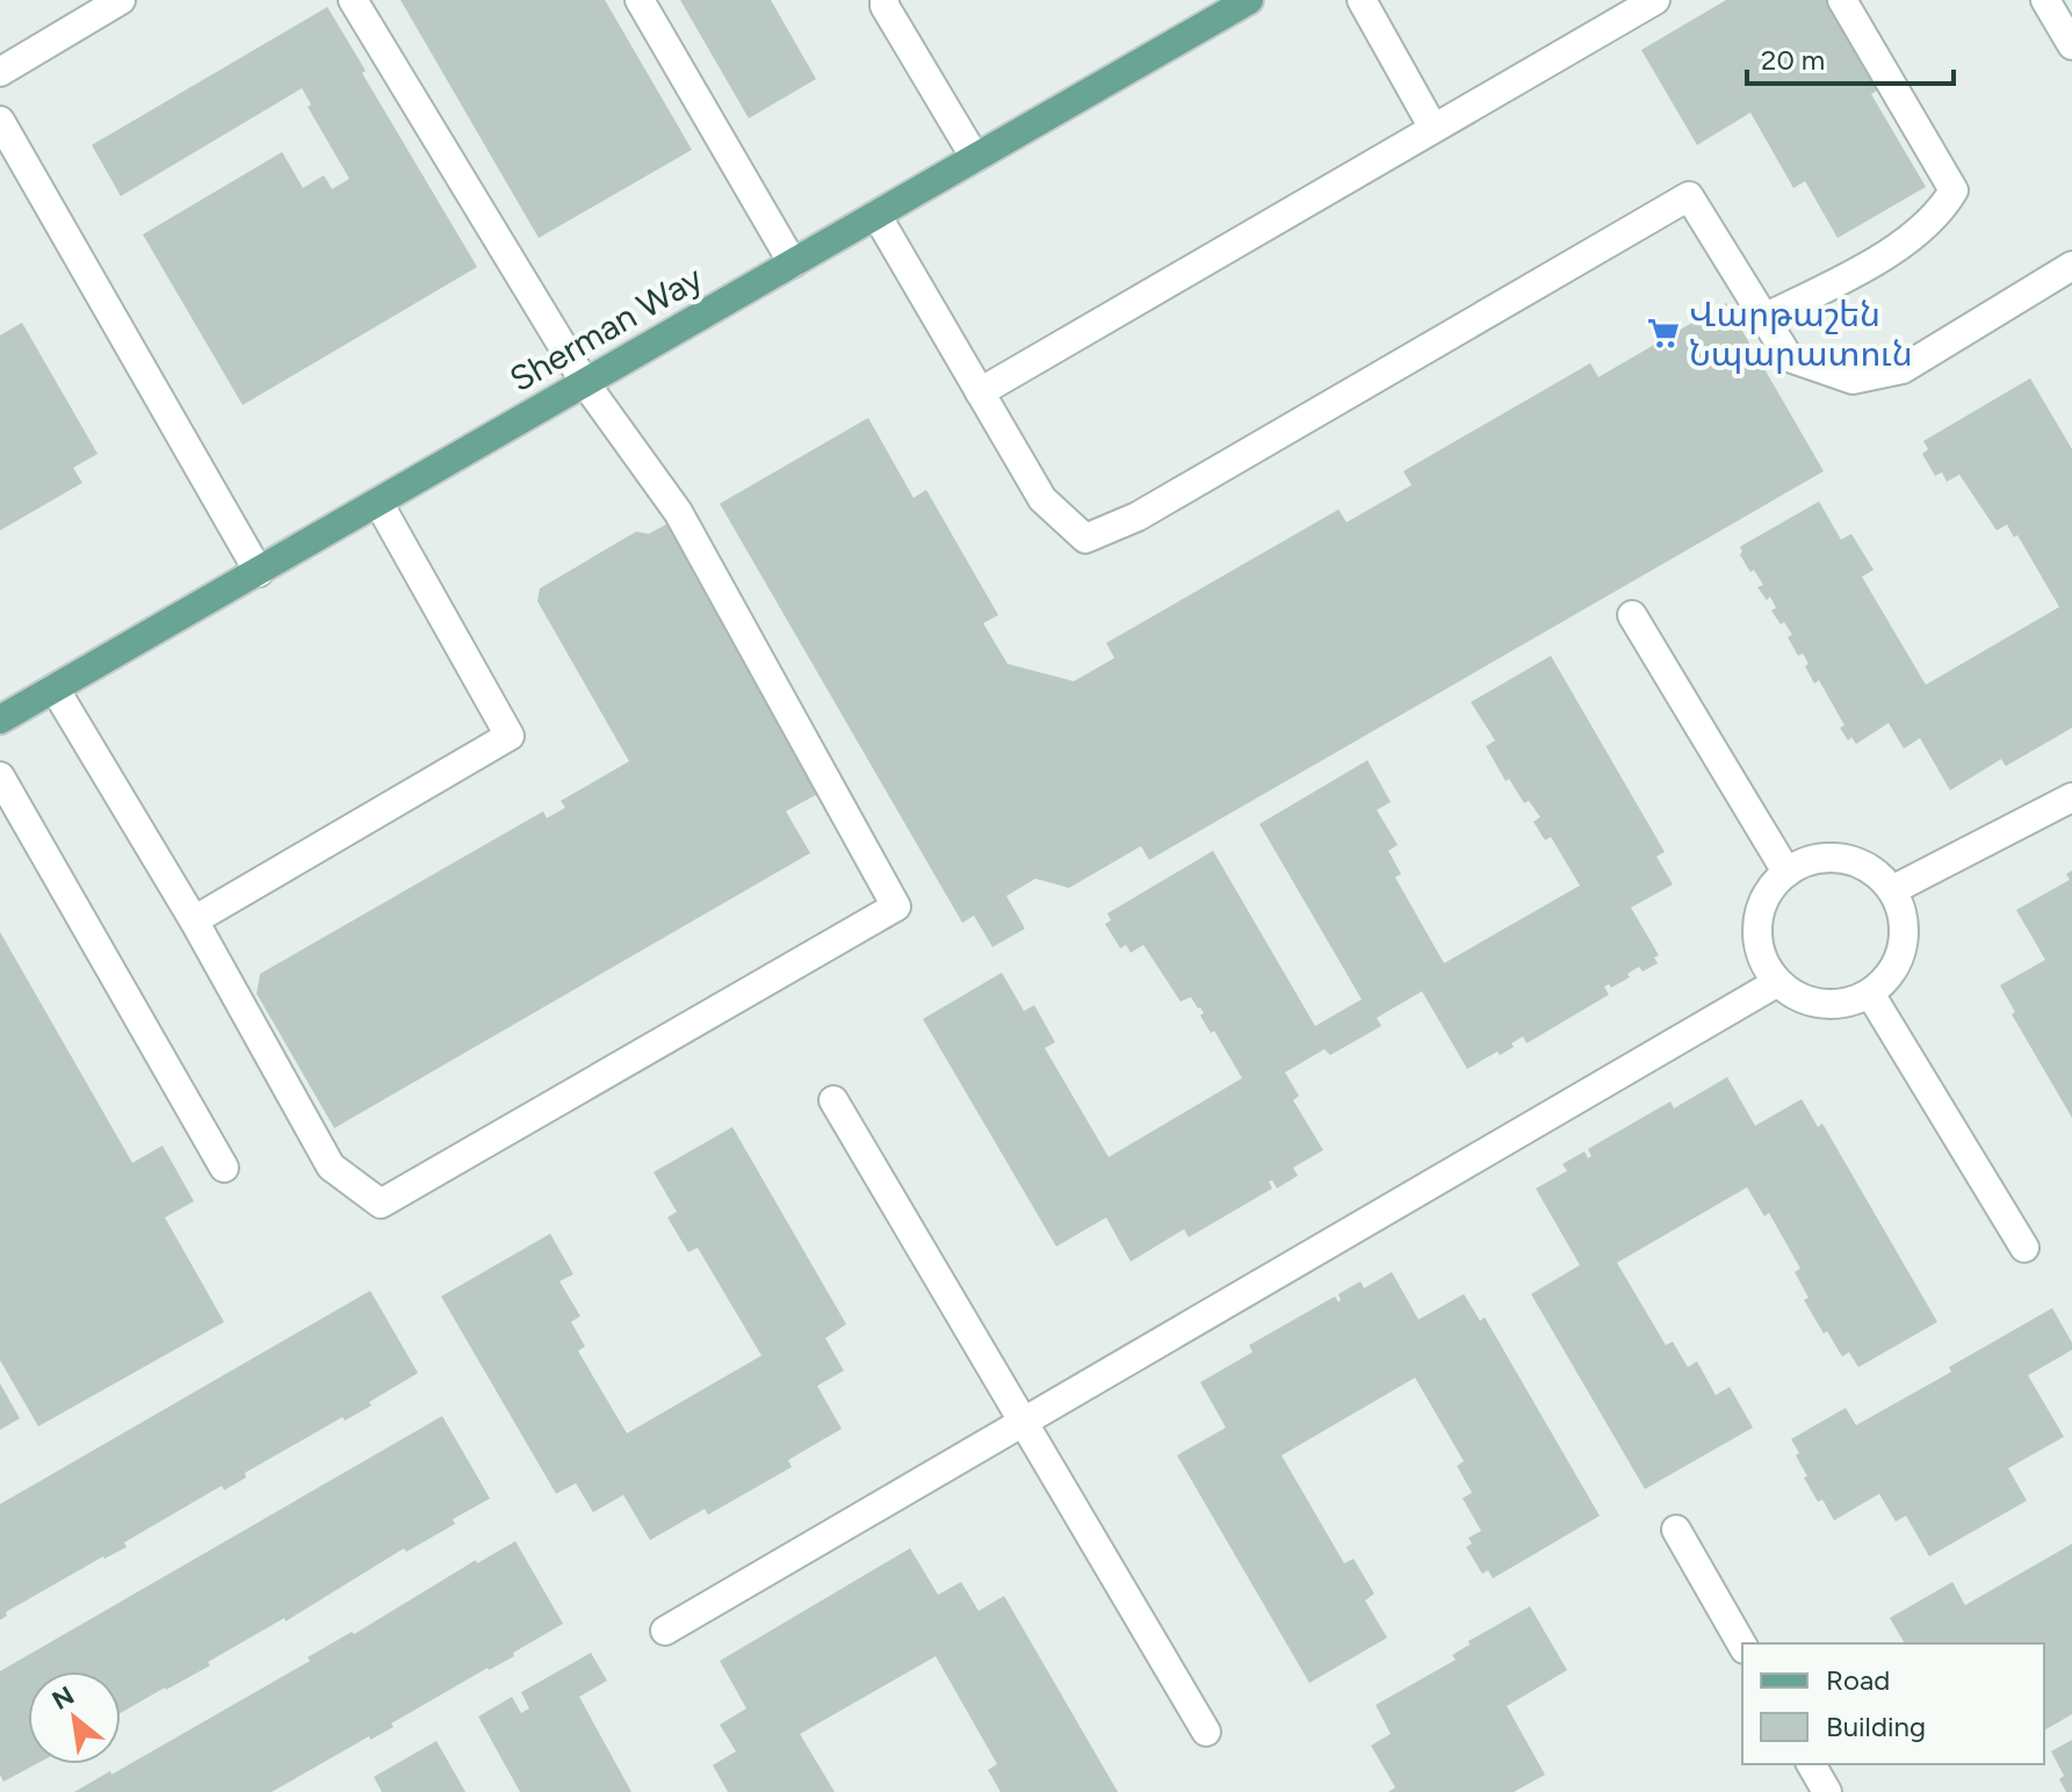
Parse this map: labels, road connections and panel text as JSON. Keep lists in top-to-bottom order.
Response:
{
  "streets": {
    "main road": ["Sherman Way"]
  },
  "places": {
    "supermarket": ["Վարթաշեն Նպարատուն"]
  },
  "legend": ["Road", "Building"],
  "scale_bar": "20 m",
  "north": "top left"
}
